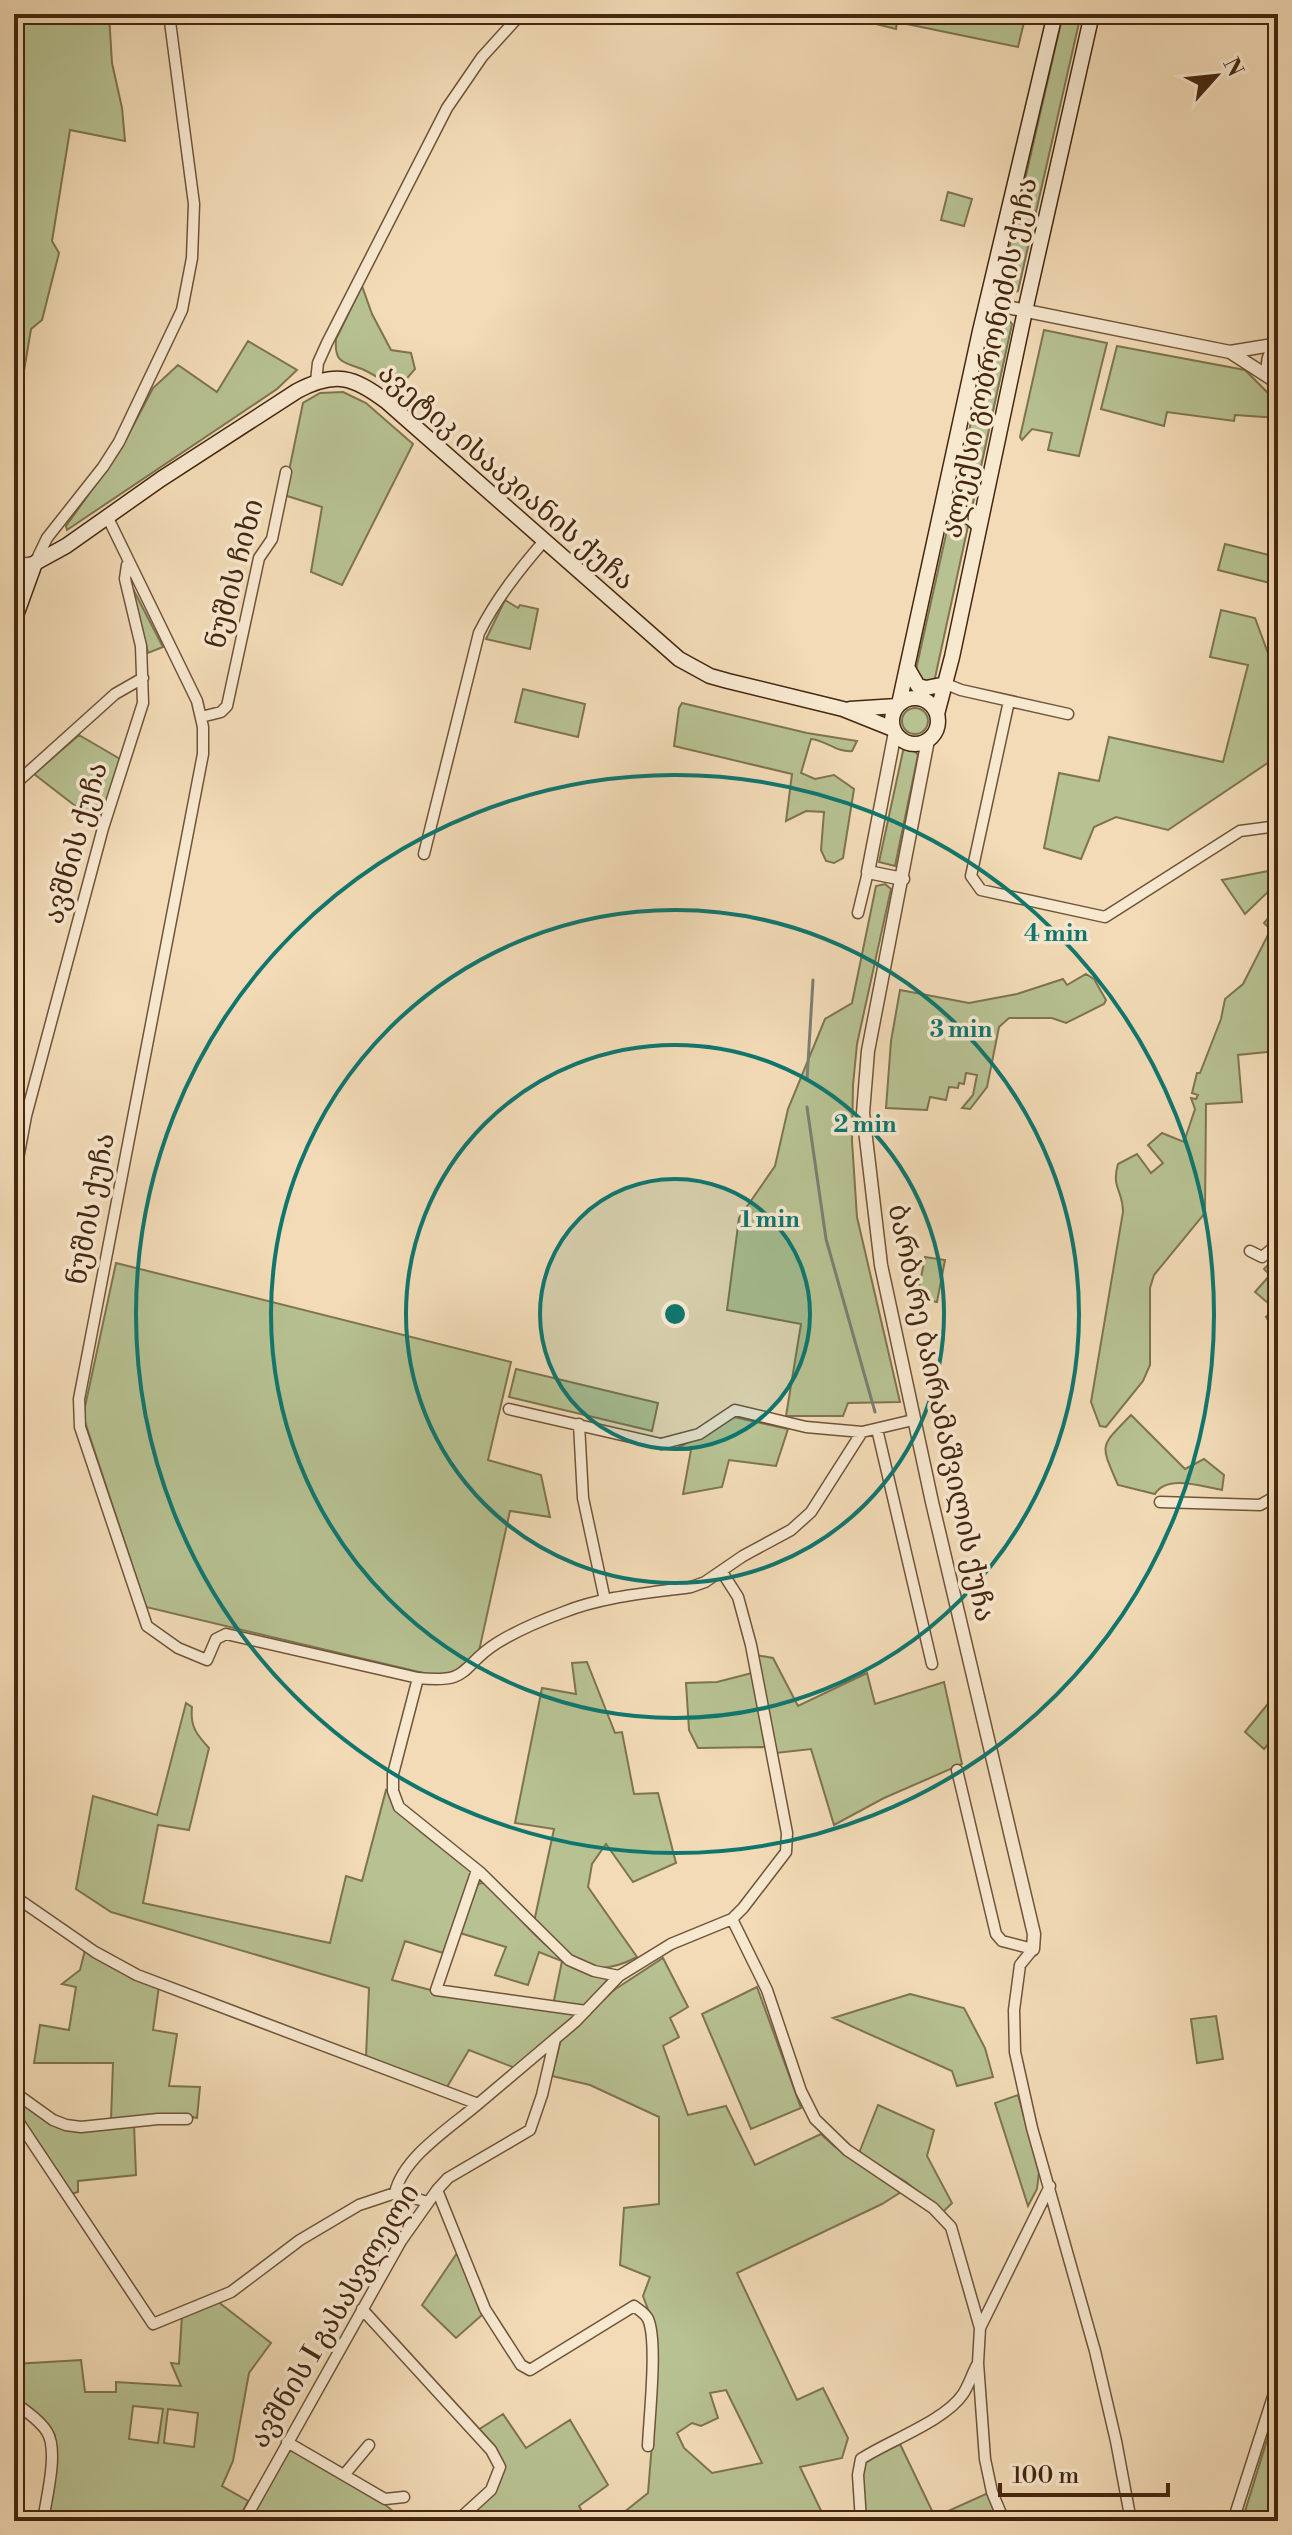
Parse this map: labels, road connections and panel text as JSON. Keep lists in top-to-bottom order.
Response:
{
  "streets": {
    "main road": ["ალექსი გობრონიძის ქუჩა", "ავეტიკ ისააკიანის ქუჩა"],
    "street": [
      "ნუშის ჩიხი",
      "ავშნის ქუჩა",
      "ნუშის ქუჩა",
      "ბარბარე ბაირამაშვილის ქუჩა",
      "ავშნის I გასასვლელი"
    ]
  },
  "crossings": [
    ["ალექსი გობრონიძის ქუჩა", "ავეტიკ ისააკიანის ქუჩა"],
    ["ალექსი გობრონიძის ქუჩა", "ბარბარე ბაირამაშვილის ქუჩა"],
    ["ავეტიკ ისააკიანის ქუჩა", "ბარბარე ბაირამაშვილის ქუჩა"],
    ["ნუშის ჩიხი", "ნუშის ქუჩა"],
    ["ავშნის ქუჩა", "ნუშის ქუჩა"]
  ],
  "scale_bar": "100 m",
  "north": "top right",
  "rings": [
    "4 min",
    "3 min",
    "2 min",
    "1 min"
  ]
}
